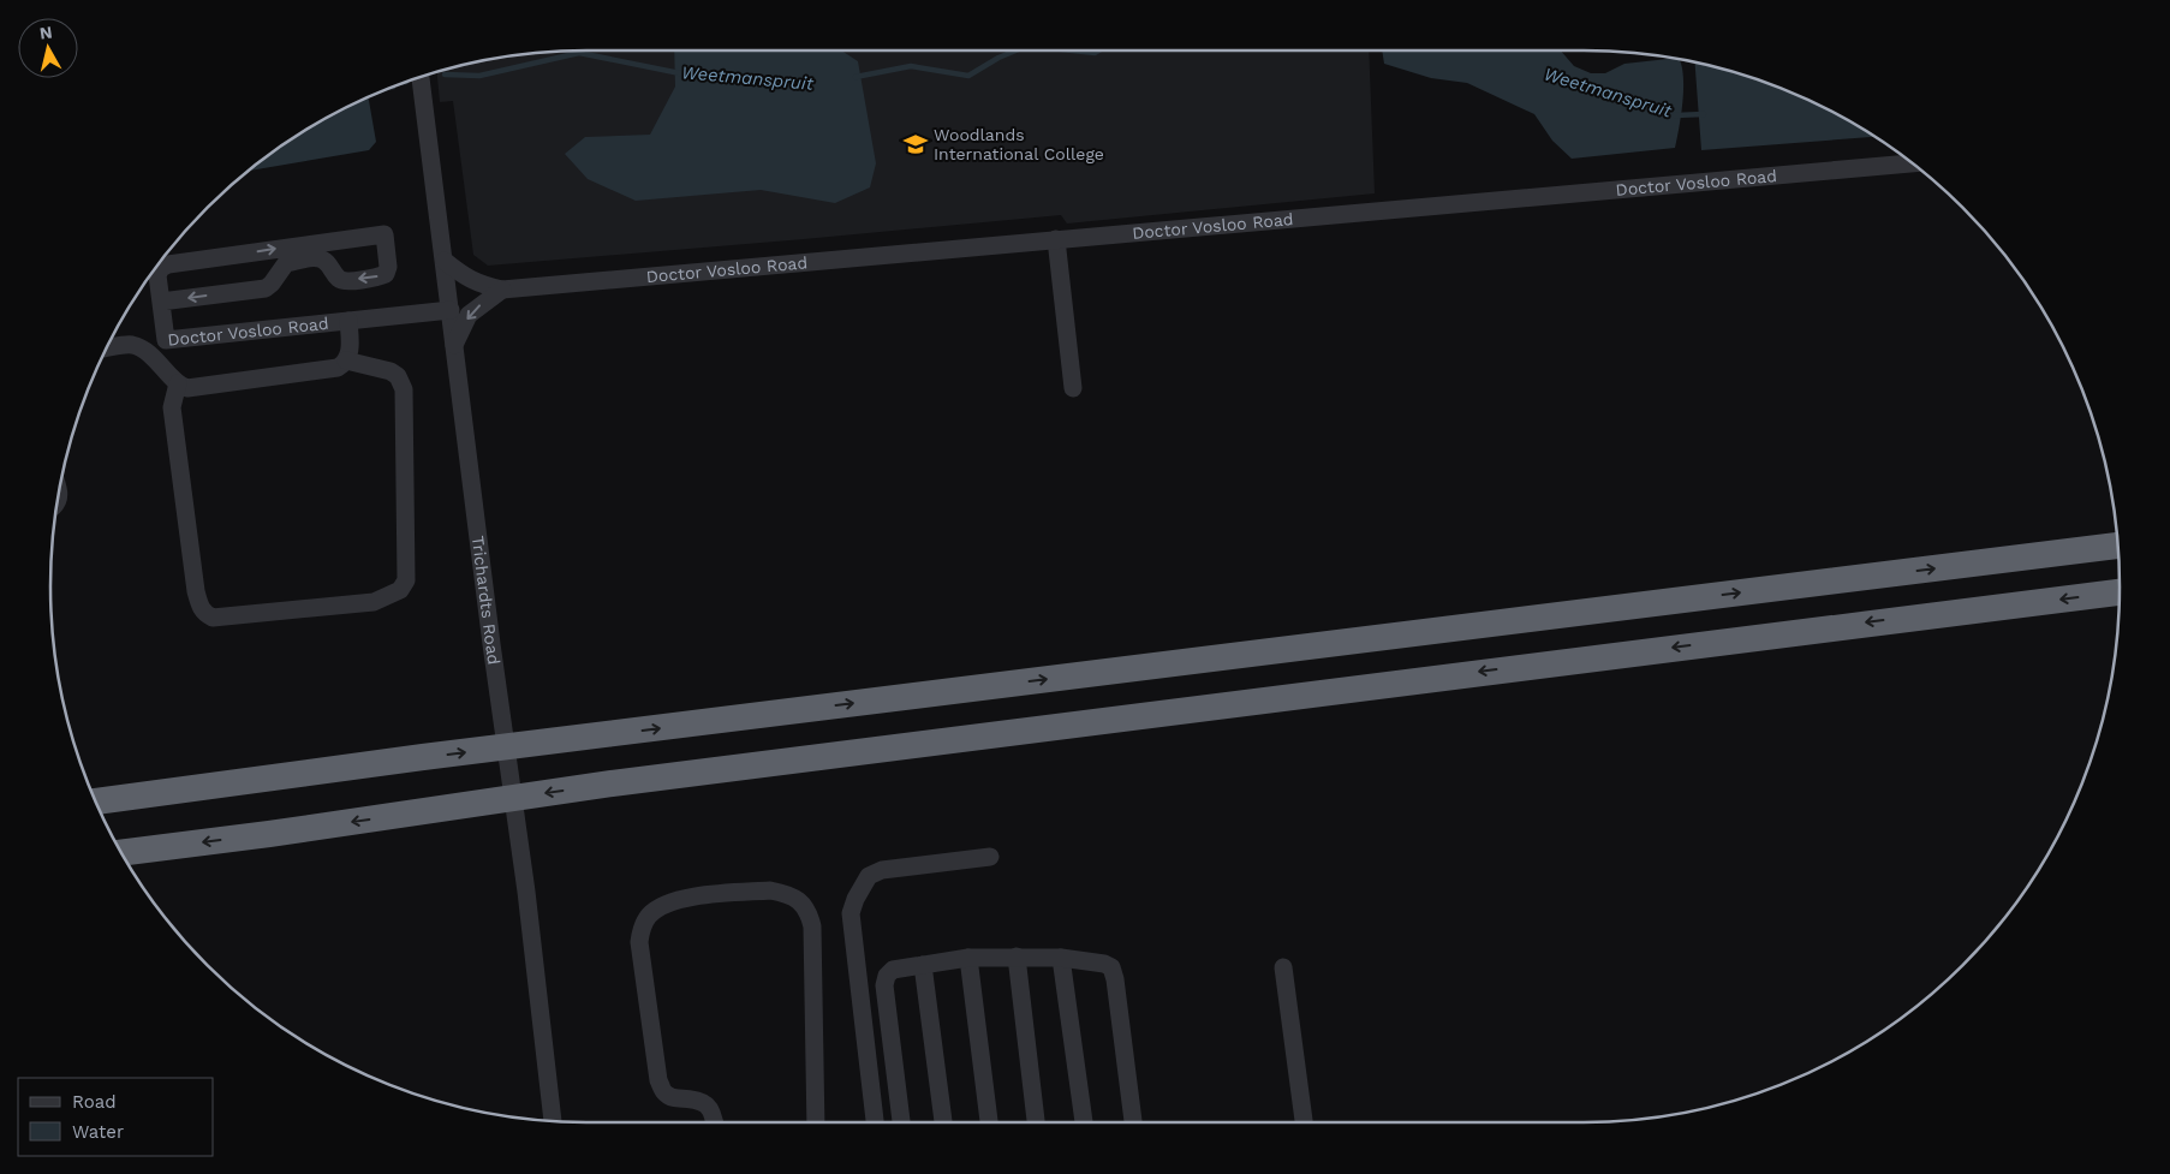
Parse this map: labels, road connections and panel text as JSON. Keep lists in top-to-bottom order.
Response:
{
  "streets": {
    "street": ["Doctor Vosloo Road", "Trichardts Road"]
  },
  "crossings": [
    ["Doctor Vosloo Road", "Trichardts Road"]
  ],
  "water": ["Weetmanspruit"],
  "places": {
    "school or university": ["Woodlands International College"]
  },
  "legend": ["Road", "Water"],
  "north": "top"
}
